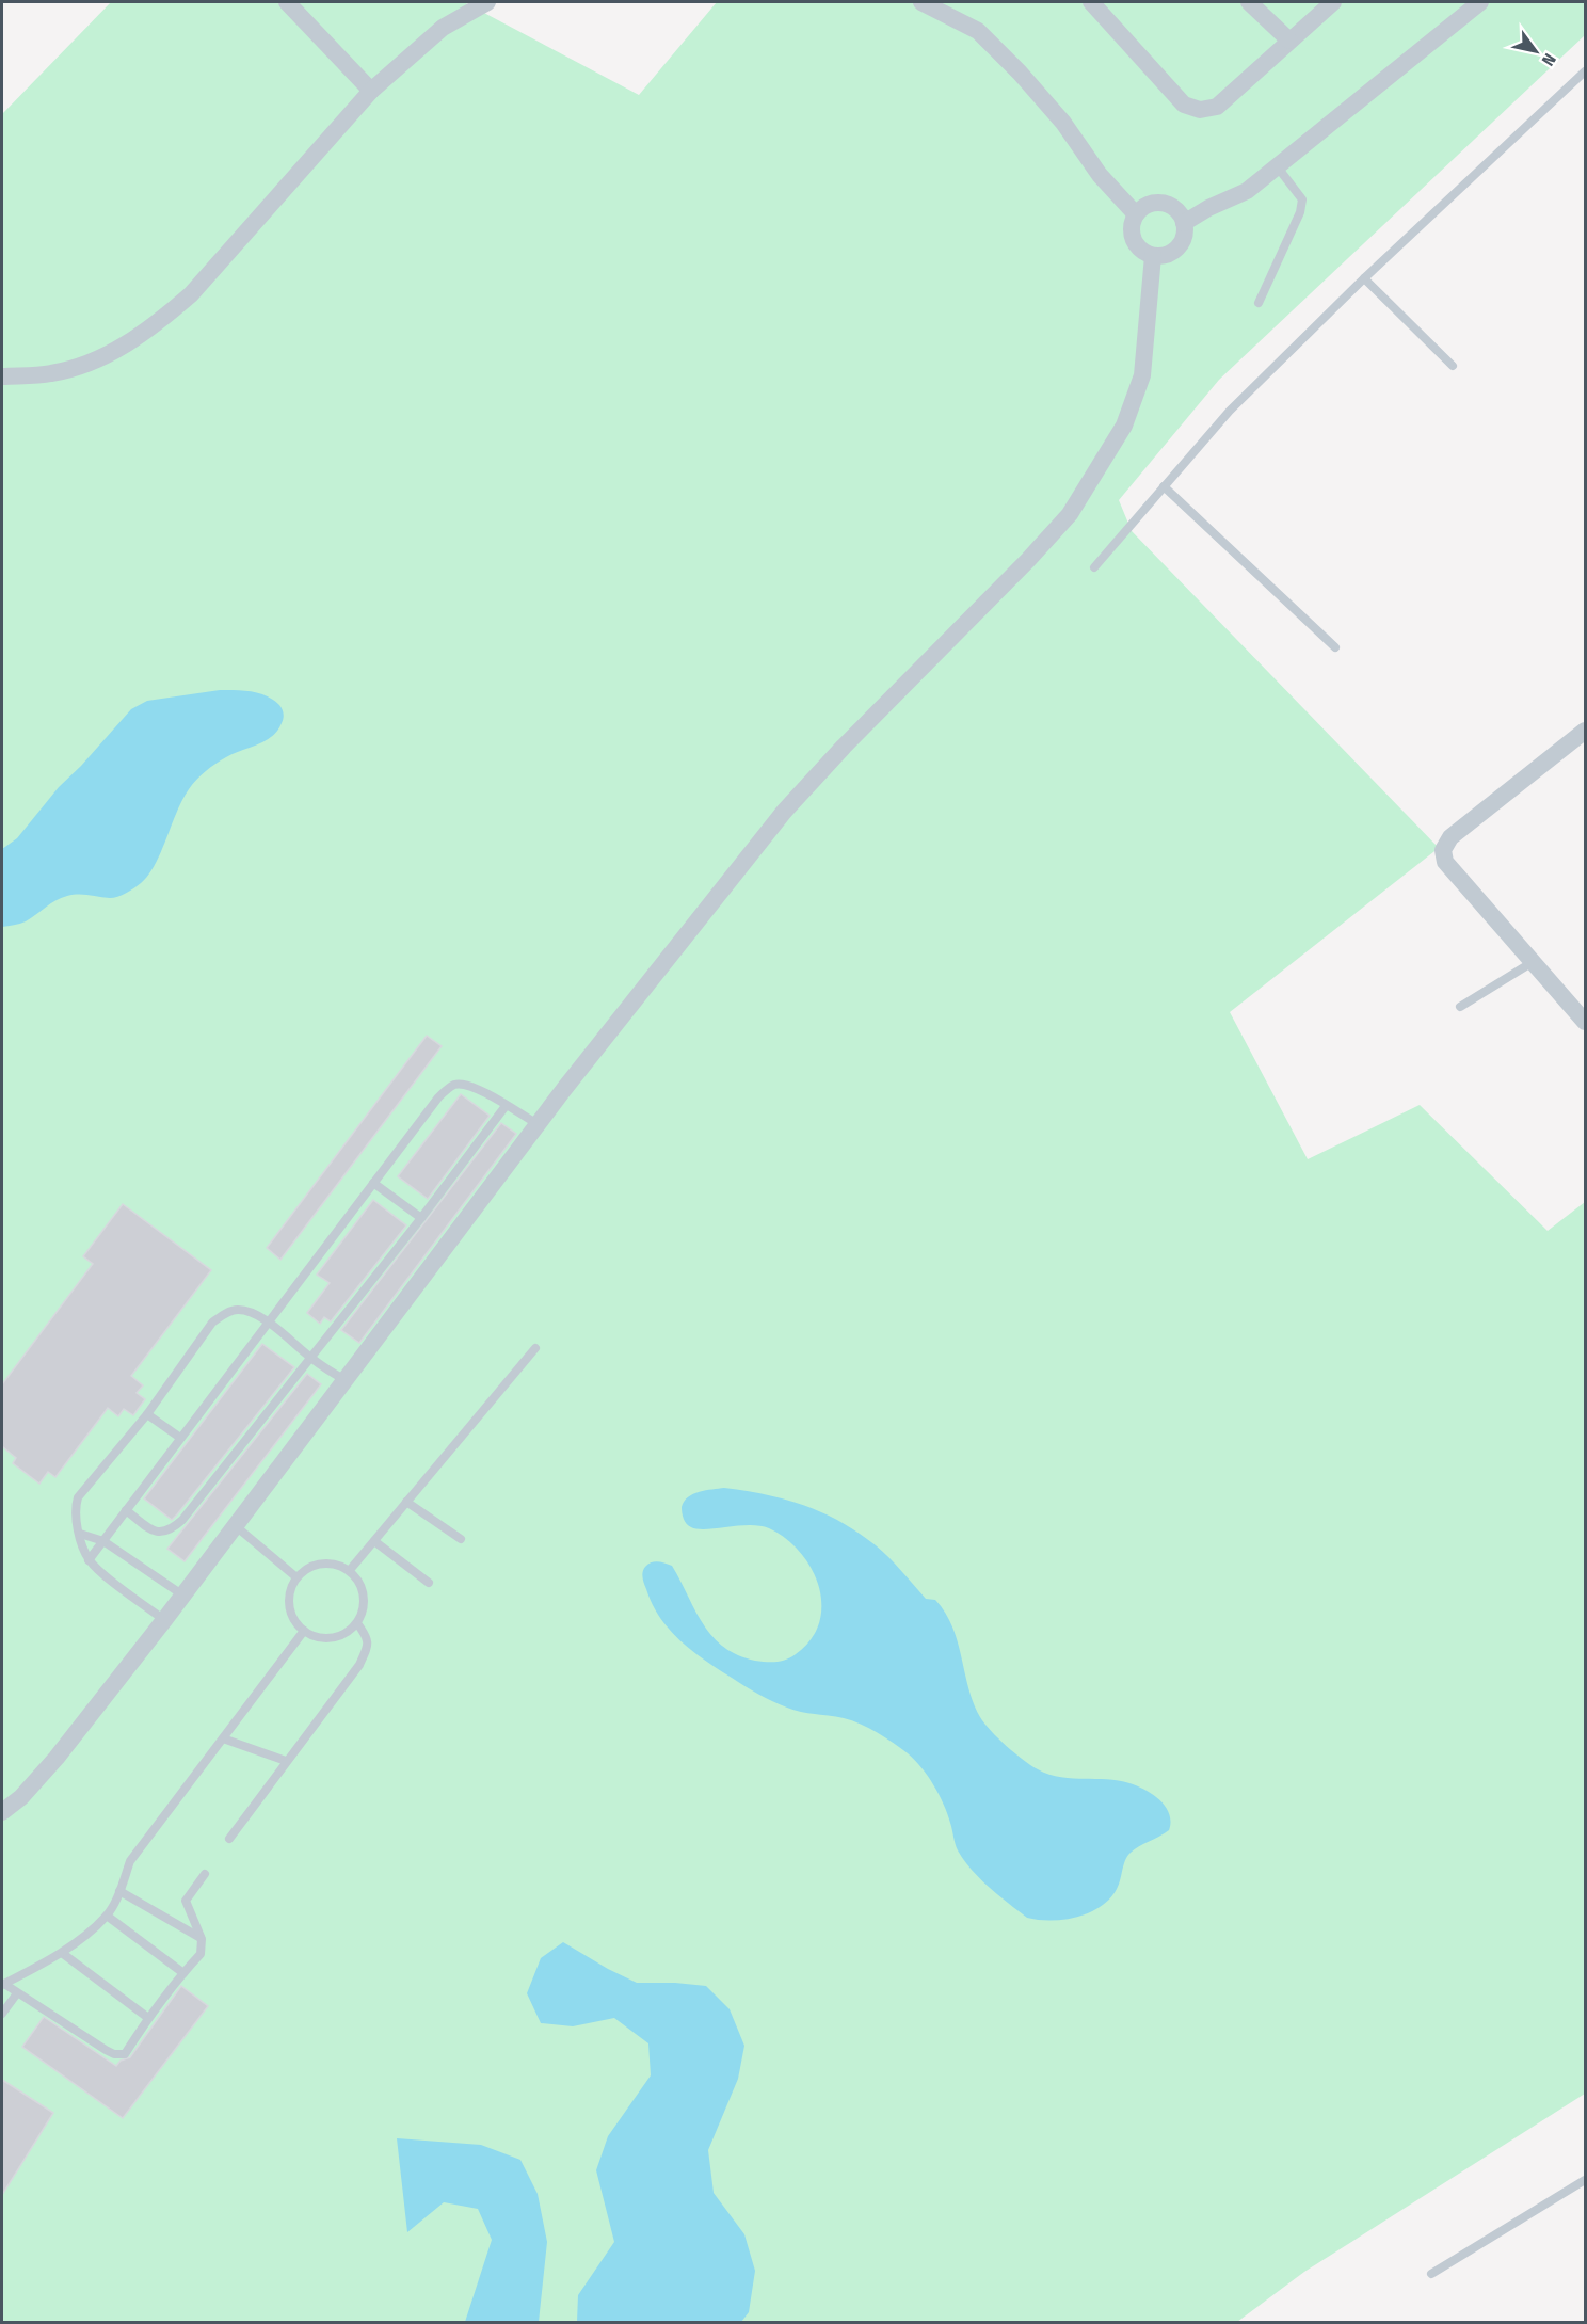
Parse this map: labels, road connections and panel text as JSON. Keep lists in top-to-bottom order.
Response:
{
  "north": "bottom right"
}
